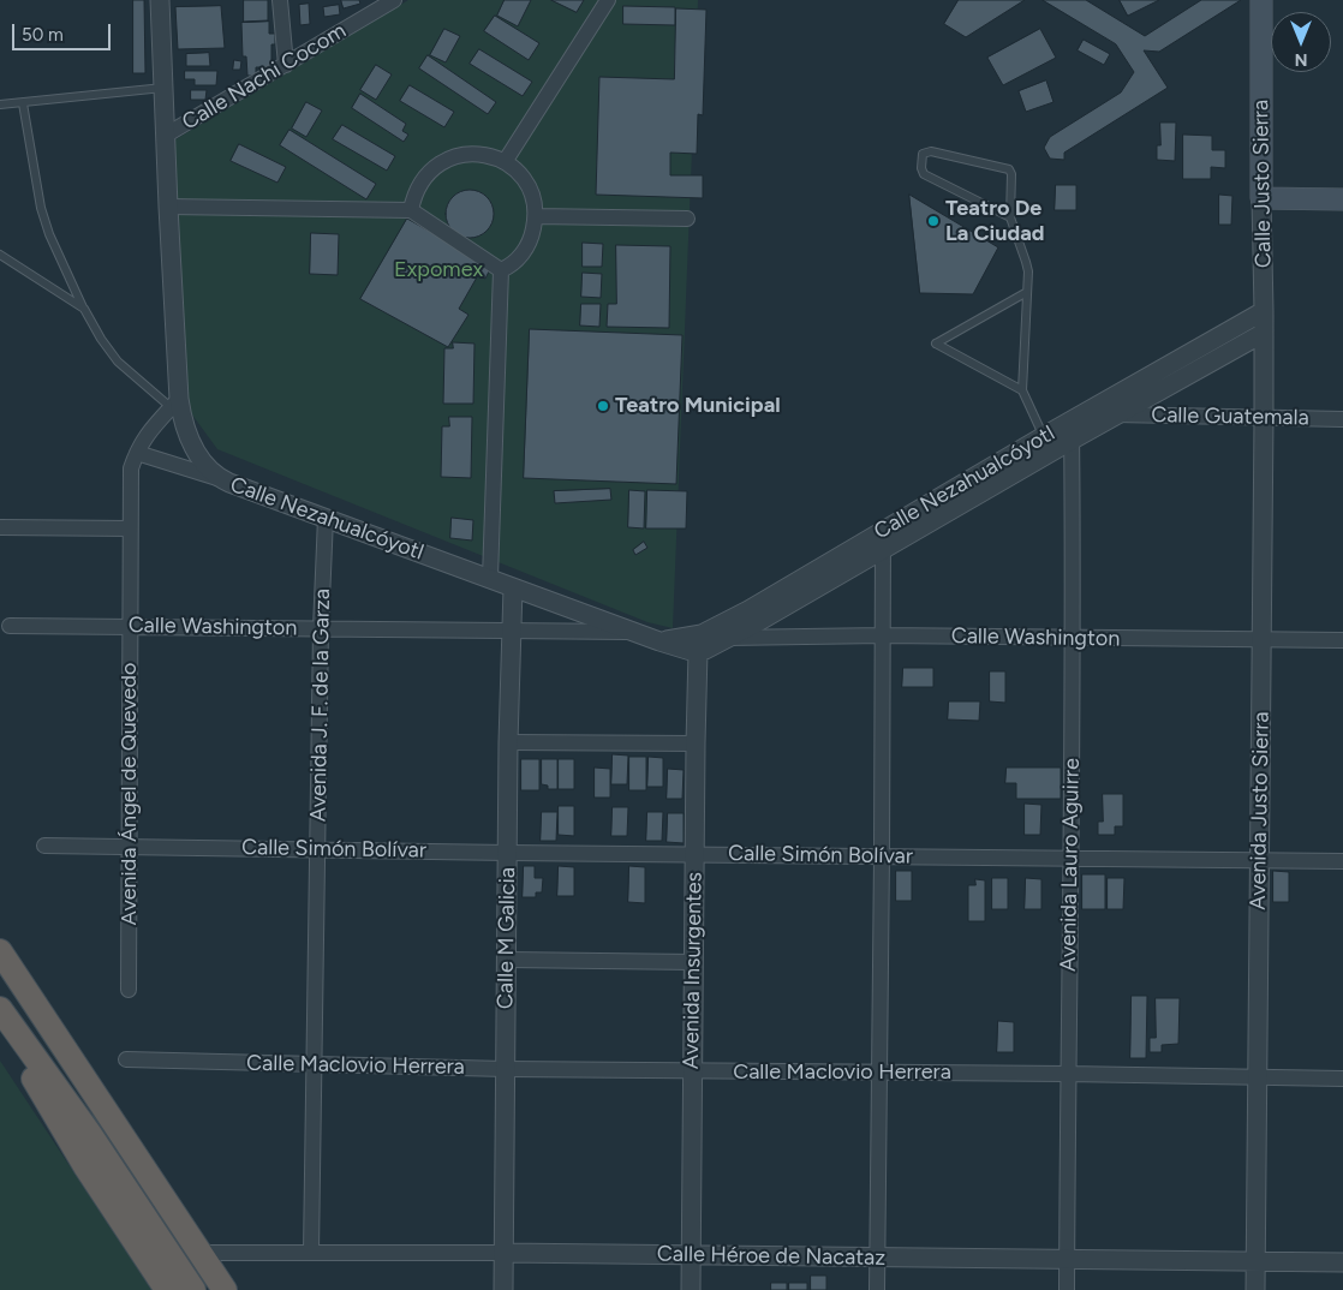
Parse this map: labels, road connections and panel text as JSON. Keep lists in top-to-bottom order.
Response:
{
  "streets": {
    "main road": ["Calle Justo Sierra"],
    "street": [
      "Calle Nachi Cocom",
      "Calle Guatemala",
      "Calle Nezahualcóyotl",
      "Calle Washington",
      "Avenida J. F. de la Garza",
      "Avenida Ángel de Quevedo",
      "Avenida Justo Sierra",
      "Calle Simón Bolívar",
      "Avenida Lauro Aguirre",
      "Calle M Galicia",
      "Avenida Insurgentes",
      "Calle Maclovio Herrera",
      "Calle Héroe de Nacataz"
    ]
  },
  "crossings": [
    ["Calle Nachi Cocom", "Calle Nezahualcóyotl"],
    ["Calle Justo Sierra", "Calle Nezahualcóyotl"],
    ["Calle Justo Sierra", "Avenida Justo Sierra"],
    ["Calle Guatemala", "Calle Nezahualcóyotl"],
    ["Calle Guatemala", "Avenida Justo Sierra"],
    ["Calle Guatemala", "Avenida Lauro Aguirre"],
    ["Calle Nezahualcóyotl", "Calle Washington"],
    ["Calle Nezahualcóyotl", "Avenida J. F. de la Garza"],
    ["Calle Nezahualcóyotl", "Avenida Ángel de Quevedo"],
    ["Calle Nezahualcóyotl", "Avenida Justo Sierra"],
    ["Calle Nezahualcóyotl", "Avenida Lauro Aguirre"],
    ["Calle Nezahualcóyotl", "Calle M Galicia"],
    ["Calle Nezahualcóyotl", "Avenida Insurgentes"],
    ["Calle Washington", "Avenida J. F. de la Garza"],
    ["Calle Washington", "Avenida Ángel de Quevedo"],
    ["Calle Washington", "Avenida Justo Sierra"],
    ["Calle Washington", "Avenida Lauro Aguirre"],
    ["Calle Washington", "Calle M Galicia"],
    ["Avenida J. F. de la Garza", "Calle Simón Bolívar"],
    ["Avenida J. F. de la Garza", "Calle Maclovio Herrera"],
    ["Avenida J. F. de la Garza", "Calle Héroe de Nacataz"],
    ["Avenida Ángel de Quevedo", "Calle Simón Bolívar"],
    ["Avenida Justo Sierra", "Calle Simón Bolívar"],
    ["Avenida Justo Sierra", "Calle Maclovio Herrera"],
    ["Avenida Justo Sierra", "Calle Héroe de Nacataz"],
    ["Calle Simón Bolívar", "Avenida Lauro Aguirre"],
    ["Calle Simón Bolívar", "Calle M Galicia"],
    ["Calle Simón Bolívar", "Avenida Insurgentes"],
    ["Avenida Lauro Aguirre", "Calle Maclovio Herrera"],
    ["Avenida Lauro Aguirre", "Calle Héroe de Nacataz"],
    ["Calle M Galicia", "Calle Maclovio Herrera"],
    ["Calle M Galicia", "Calle Héroe de Nacataz"],
    ["Avenida Insurgentes", "Calle Maclovio Herrera"],
    ["Avenida Insurgentes", "Calle Héroe de Nacataz"]
  ],
  "parks": ["Expomex"],
  "places": ["Teatro De La Ciudad", "Teatro Municipal"],
  "scale_bar": "50 m",
  "north": "bottom"
}
